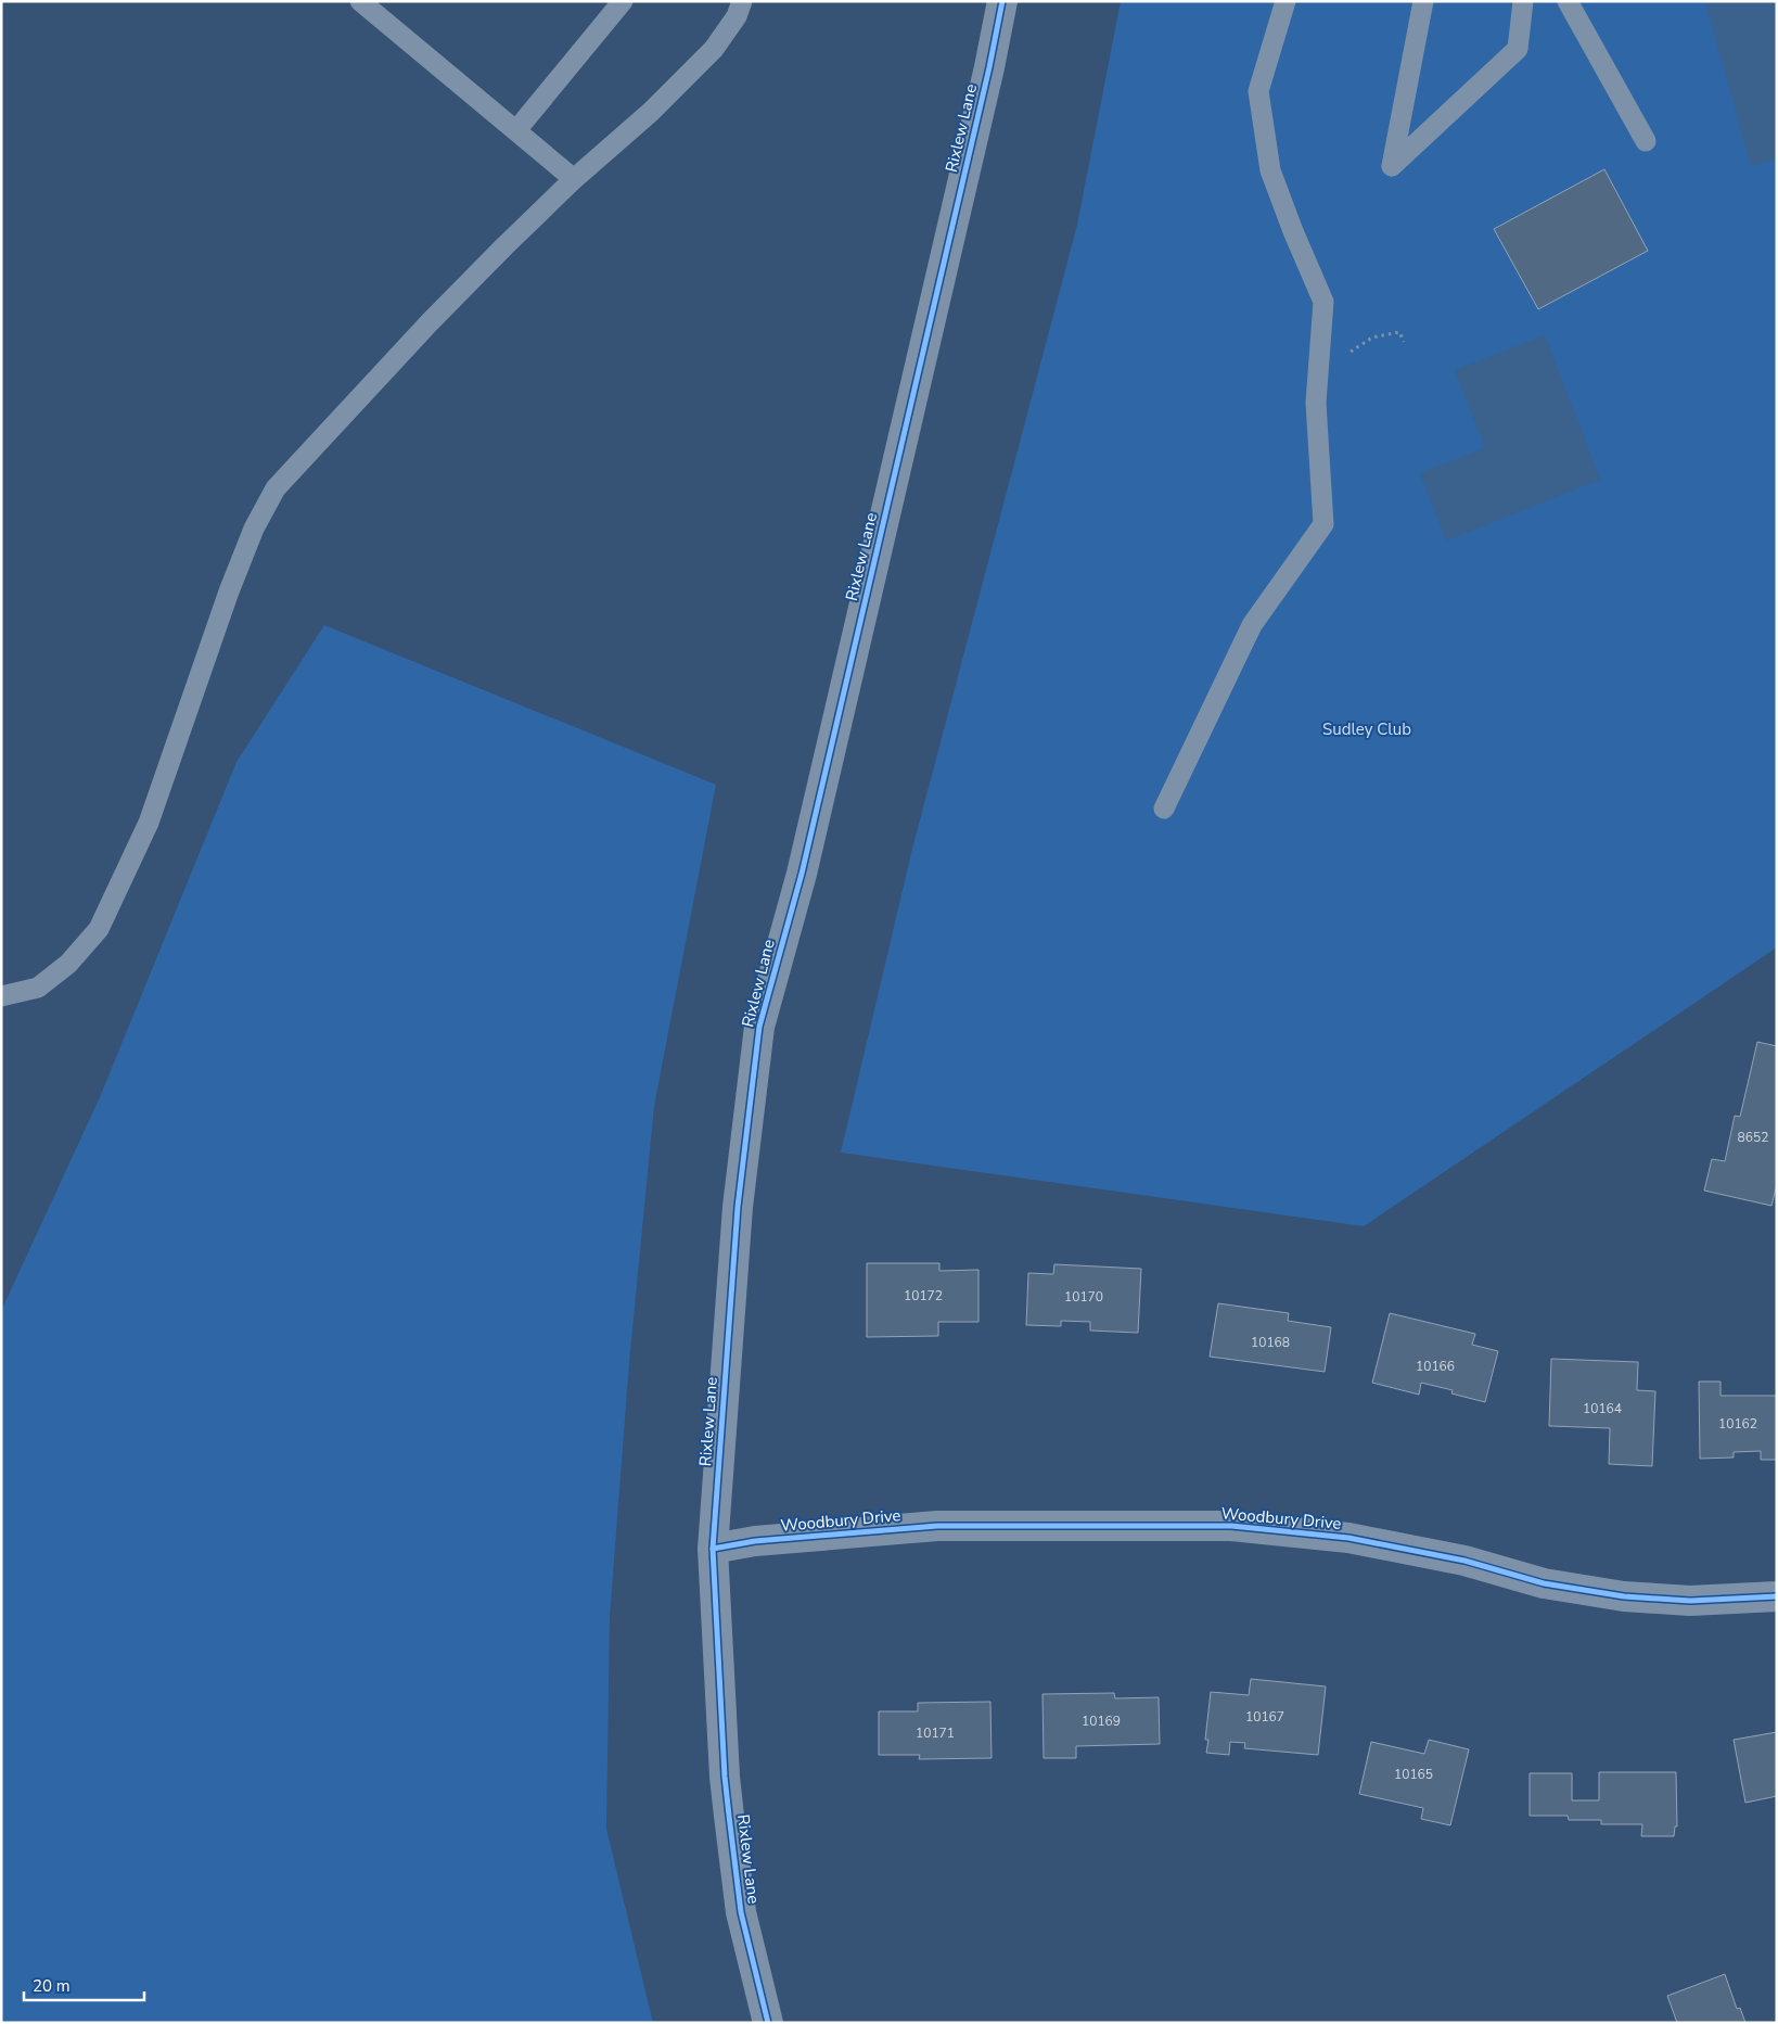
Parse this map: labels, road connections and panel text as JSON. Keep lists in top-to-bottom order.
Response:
{
  "streets": {
    "street": ["Rixlew Lane", "Woodbury Drive"]
  },
  "crossings": [
    ["Rixlew Lane", "Woodbury Drive"]
  ],
  "parks": ["Sudley Club"],
  "house_numbers": [
    "8652",
    "10172",
    "10170",
    "10168",
    "10166",
    "10164",
    "10162",
    "10167",
    "10169",
    "10171",
    "10165"
  ],
  "scale_bar": "20 m"
}
